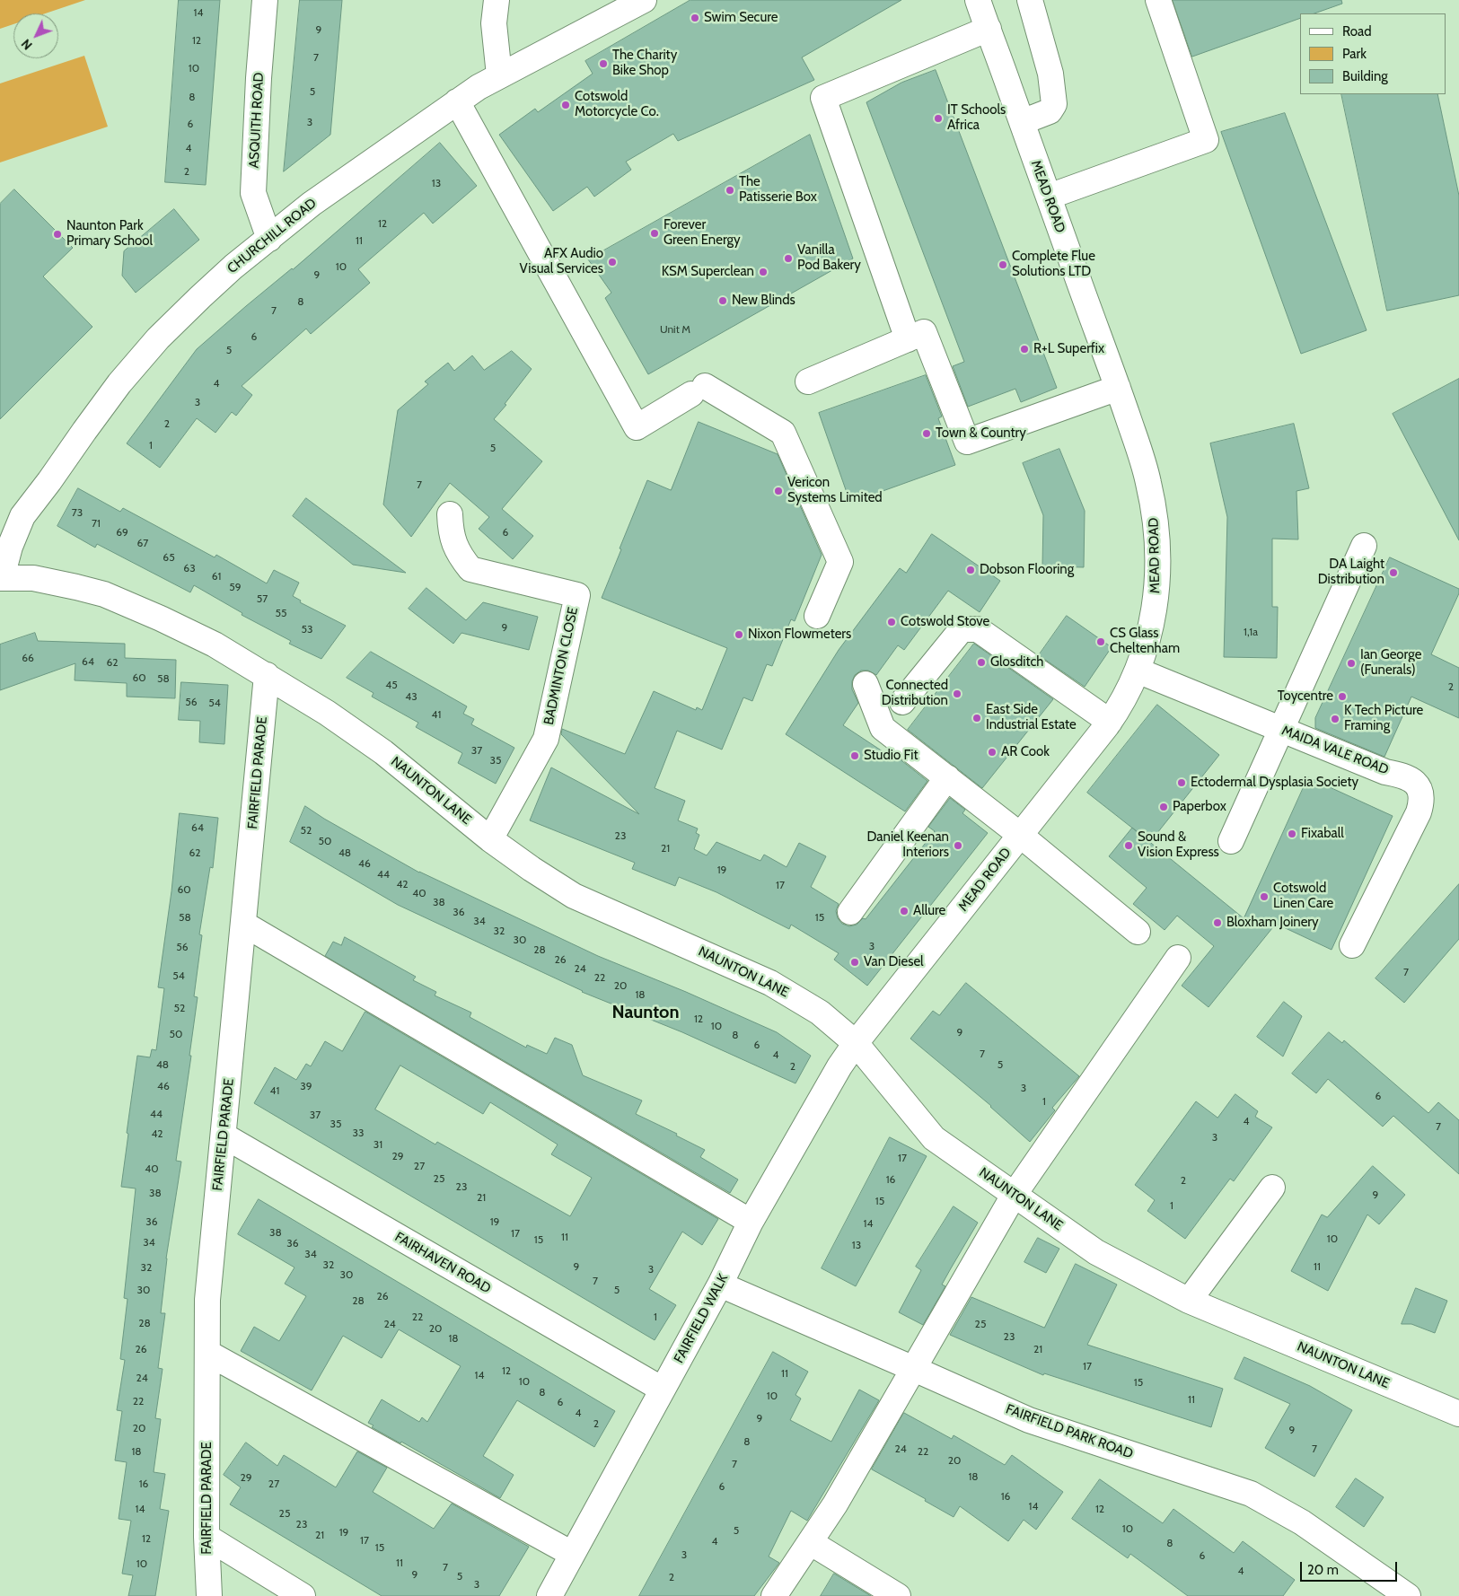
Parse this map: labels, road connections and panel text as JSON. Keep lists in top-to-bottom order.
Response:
{
  "streets": {
    "street": [
      "ASQUITH ROAD",
      "MEAD ROAD",
      "CHURCHILL ROAD",
      "BADMINTON CLOSE",
      "MAIDA VALE ROAD",
      "FAIRFIELD PARADE",
      "NAUNTON LANE",
      "FAIRHAVEN ROAD",
      "FAIRFIELD WALK",
      "FAIRFIELD PARK ROAD"
    ]
  },
  "crossings": [
    ["ASQUITH ROAD", "CHURCHILL ROAD"],
    ["MEAD ROAD", "MAIDA VALE ROAD"],
    ["MEAD ROAD", "NAUNTON LANE"],
    ["MEAD ROAD", "FAIRFIELD WALK"],
    ["CHURCHILL ROAD", "NAUNTON LANE"],
    ["BADMINTON CLOSE", "NAUNTON LANE"],
    ["FAIRFIELD PARADE", "NAUNTON LANE"],
    ["FAIRFIELD PARADE", "FAIRHAVEN ROAD"],
    ["NAUNTON LANE", "FAIRFIELD WALK"],
    ["FAIRHAVEN ROAD", "FAIRFIELD WALK"],
    ["FAIRFIELD WALK", "FAIRFIELD PARK ROAD"]
  ],
  "districts": ["Naunton"],
  "places": [
    "Swim Secure",
    "The Charity Bike Shop",
    "Cotswold Motorcycle Co.",
    "IT Schools Africa",
    "The Patisserie Box",
    "Forever Green Energy",
    "Naunton Park Primary School",
    "Vanilla Pod Bakery",
    "AFX Audio Visual Services",
    "Complete Flue Solutions LTD",
    "KSM Superclean",
    "New Blinds",
    "R+L Superfix",
    "Town & Country",
    "Vericon Systems Limited",
    "Dobson Flooring",
    "DA Laight Distribution",
    "Cotswold Stove",
    "Nixon Flowmeters",
    "CS Glass Cheltenham",
    "Glosditch",
    "Ian George (Funerals)",
    "Connected Distribution",
    "Toycentre",
    "East Side Industrial Estate",
    "K Tech Picture Framing",
    "AR Cook",
    "Studio Fit",
    "Ectodermal Dysplasia Society",
    "Paperbox",
    "Fixaball",
    "Daniel Keenan Interiors",
    "Sound & Vision Express",
    "Cotswold Linen Care",
    "Allure",
    "Bloxham Joinery",
    "Van Diesel"
  ],
  "house_numbers": [
    "14",
    "9",
    "12",
    "7",
    "10",
    "5",
    "8",
    "3",
    "6",
    "4",
    "2",
    "13",
    "12",
    "11",
    "10",
    "9",
    "8",
    "7",
    "Unit M",
    "6",
    "5",
    "4",
    "3",
    "2",
    "1",
    "5",
    "7",
    "73",
    "71",
    "69",
    "6",
    "67",
    "65",
    "63",
    "61",
    "59",
    "57",
    "55",
    "9",
    "53",
    "1,1a",
    "66",
    "64",
    "62",
    "60",
    "58",
    "45",
    "2",
    "43",
    "56",
    "54",
    "41",
    "37",
    "35",
    "64",
    "52",
    "23",
    "50",
    "21",
    "62",
    "48",
    "46",
    "19",
    "44",
    "42",
    "17",
    "60",
    "40",
    "38",
    "36",
    "58",
    "15",
    "34",
    "32",
    "30",
    "3",
    "56",
    "28",
    "26",
    "24",
    "7",
    "54",
    "22",
    "20",
    "18",
    "52",
    "12",
    "10",
    "9",
    "50",
    "8",
    "6",
    "7",
    "4",
    "48",
    "5",
    "2",
    "46",
    "39",
    "3",
    "41",
    "6",
    "1",
    "44",
    "37",
    "4",
    "35",
    "7",
    "33",
    "42",
    "3",
    "31",
    "29",
    "17",
    "27",
    "40",
    "25",
    "16",
    "2",
    "23",
    "38",
    "9",
    "21",
    "15",
    "1",
    "36",
    "19",
    "14",
    "38",
    "17",
    "11",
    "10",
    "15",
    "34",
    "36",
    "13",
    "34",
    "32",
    "9",
    "11",
    "32",
    "3",
    "30",
    "7",
    "30",
    "5",
    "26",
    "28",
    "22",
    "1",
    "28",
    "24",
    "25",
    "20",
    "23",
    "18",
    "26",
    "21",
    "17",
    "12",
    "11",
    "14",
    "24",
    "10",
    "15",
    "8",
    "10",
    "11",
    "22",
    "6",
    "4",
    "9",
    "2",
    "20",
    "9",
    "8",
    "24",
    "7",
    "18",
    "22",
    "20",
    "7",
    "18",
    "29",
    "16",
    "27",
    "6",
    "16",
    "14",
    "14",
    "12",
    "25",
    "23",
    "10",
    "5",
    "19",
    "21",
    "12",
    "17",
    "4",
    "8",
    "15",
    "3",
    "6",
    "11",
    "10",
    "7",
    "4",
    "9",
    "5",
    "2",
    "3"
  ],
  "legend": ["Road", "Park", "Building"],
  "scale_bar": "20 m",
  "north": "bottom left"
}
